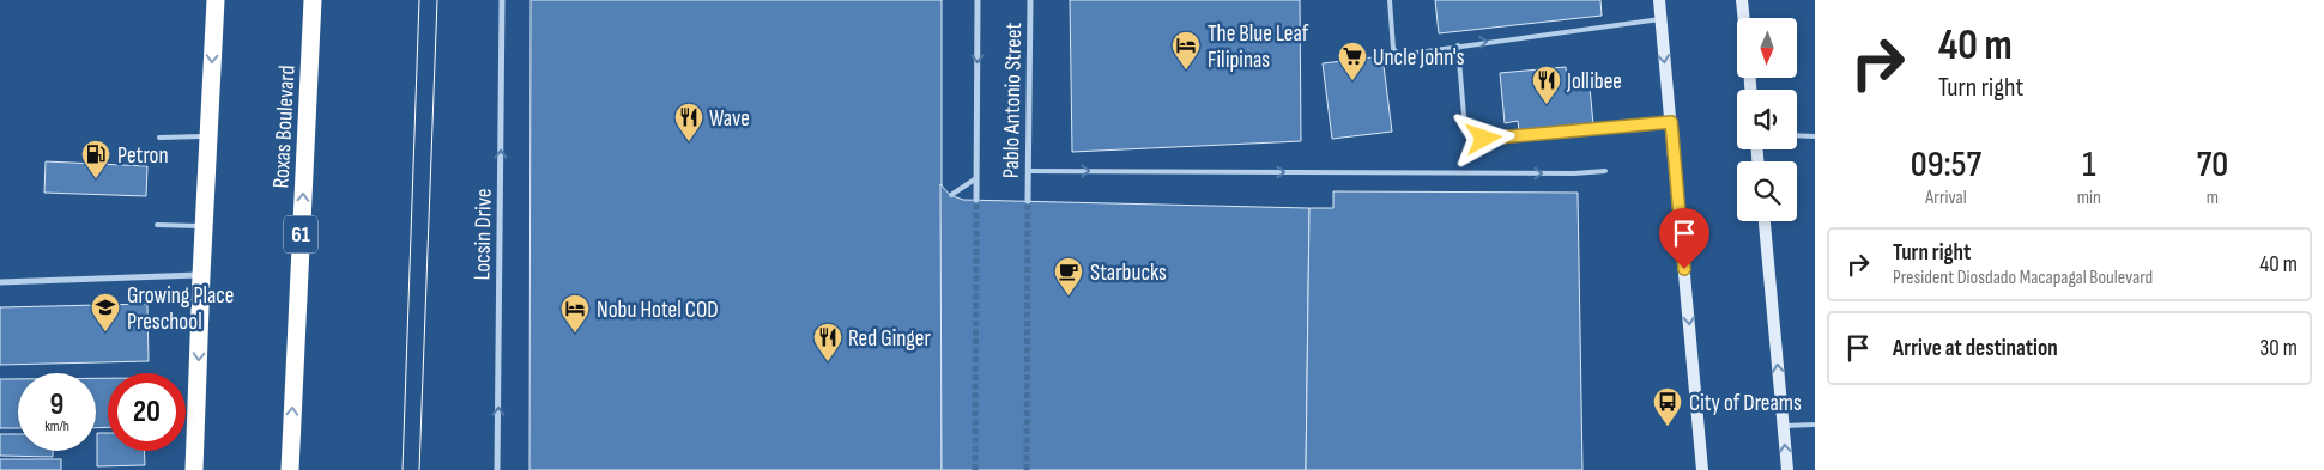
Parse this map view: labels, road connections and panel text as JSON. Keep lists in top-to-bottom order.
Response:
{
  "streets": {
    "highway": ["Roxas Boulevard", "61"],
    "street": ["Pablo Antonio Street", "Locsin Drive"]
  },
  "one_way": ["Locsin Drive"],
  "places": {
    "hotel": ["The Blue Leaf Filipinas", "Nobu Hotel COD"],
    "supermarket": ["Uncle John's"],
    "restaurant": ["Jollibee", "Wave", "Red Ginger"],
    "fuel station": ["Petron"],
    "cafe": ["Starbucks"],
    "school or university": ["Growing Place Preschool"],
    "bus stop": ["City of Dreams"]
  },
  "north": "bottom",
  "page": {
    "turn": ["40 m", "Turn right"],
    "eta": [
      "09:57",
      "Arrival",
      "1",
      "min",
      "70",
      "m"
    ],
    "list": [
      {
        "name": "Turn right",
        "note": "President Diosdado Macapagal Boulevard",
        "value": "40 m"
      },
      {
        "name": "Arrive at destination",
        "value": "30 m"
      }
    ],
    "speed": "9 km/h",
    "limit": "20"
  }
}
